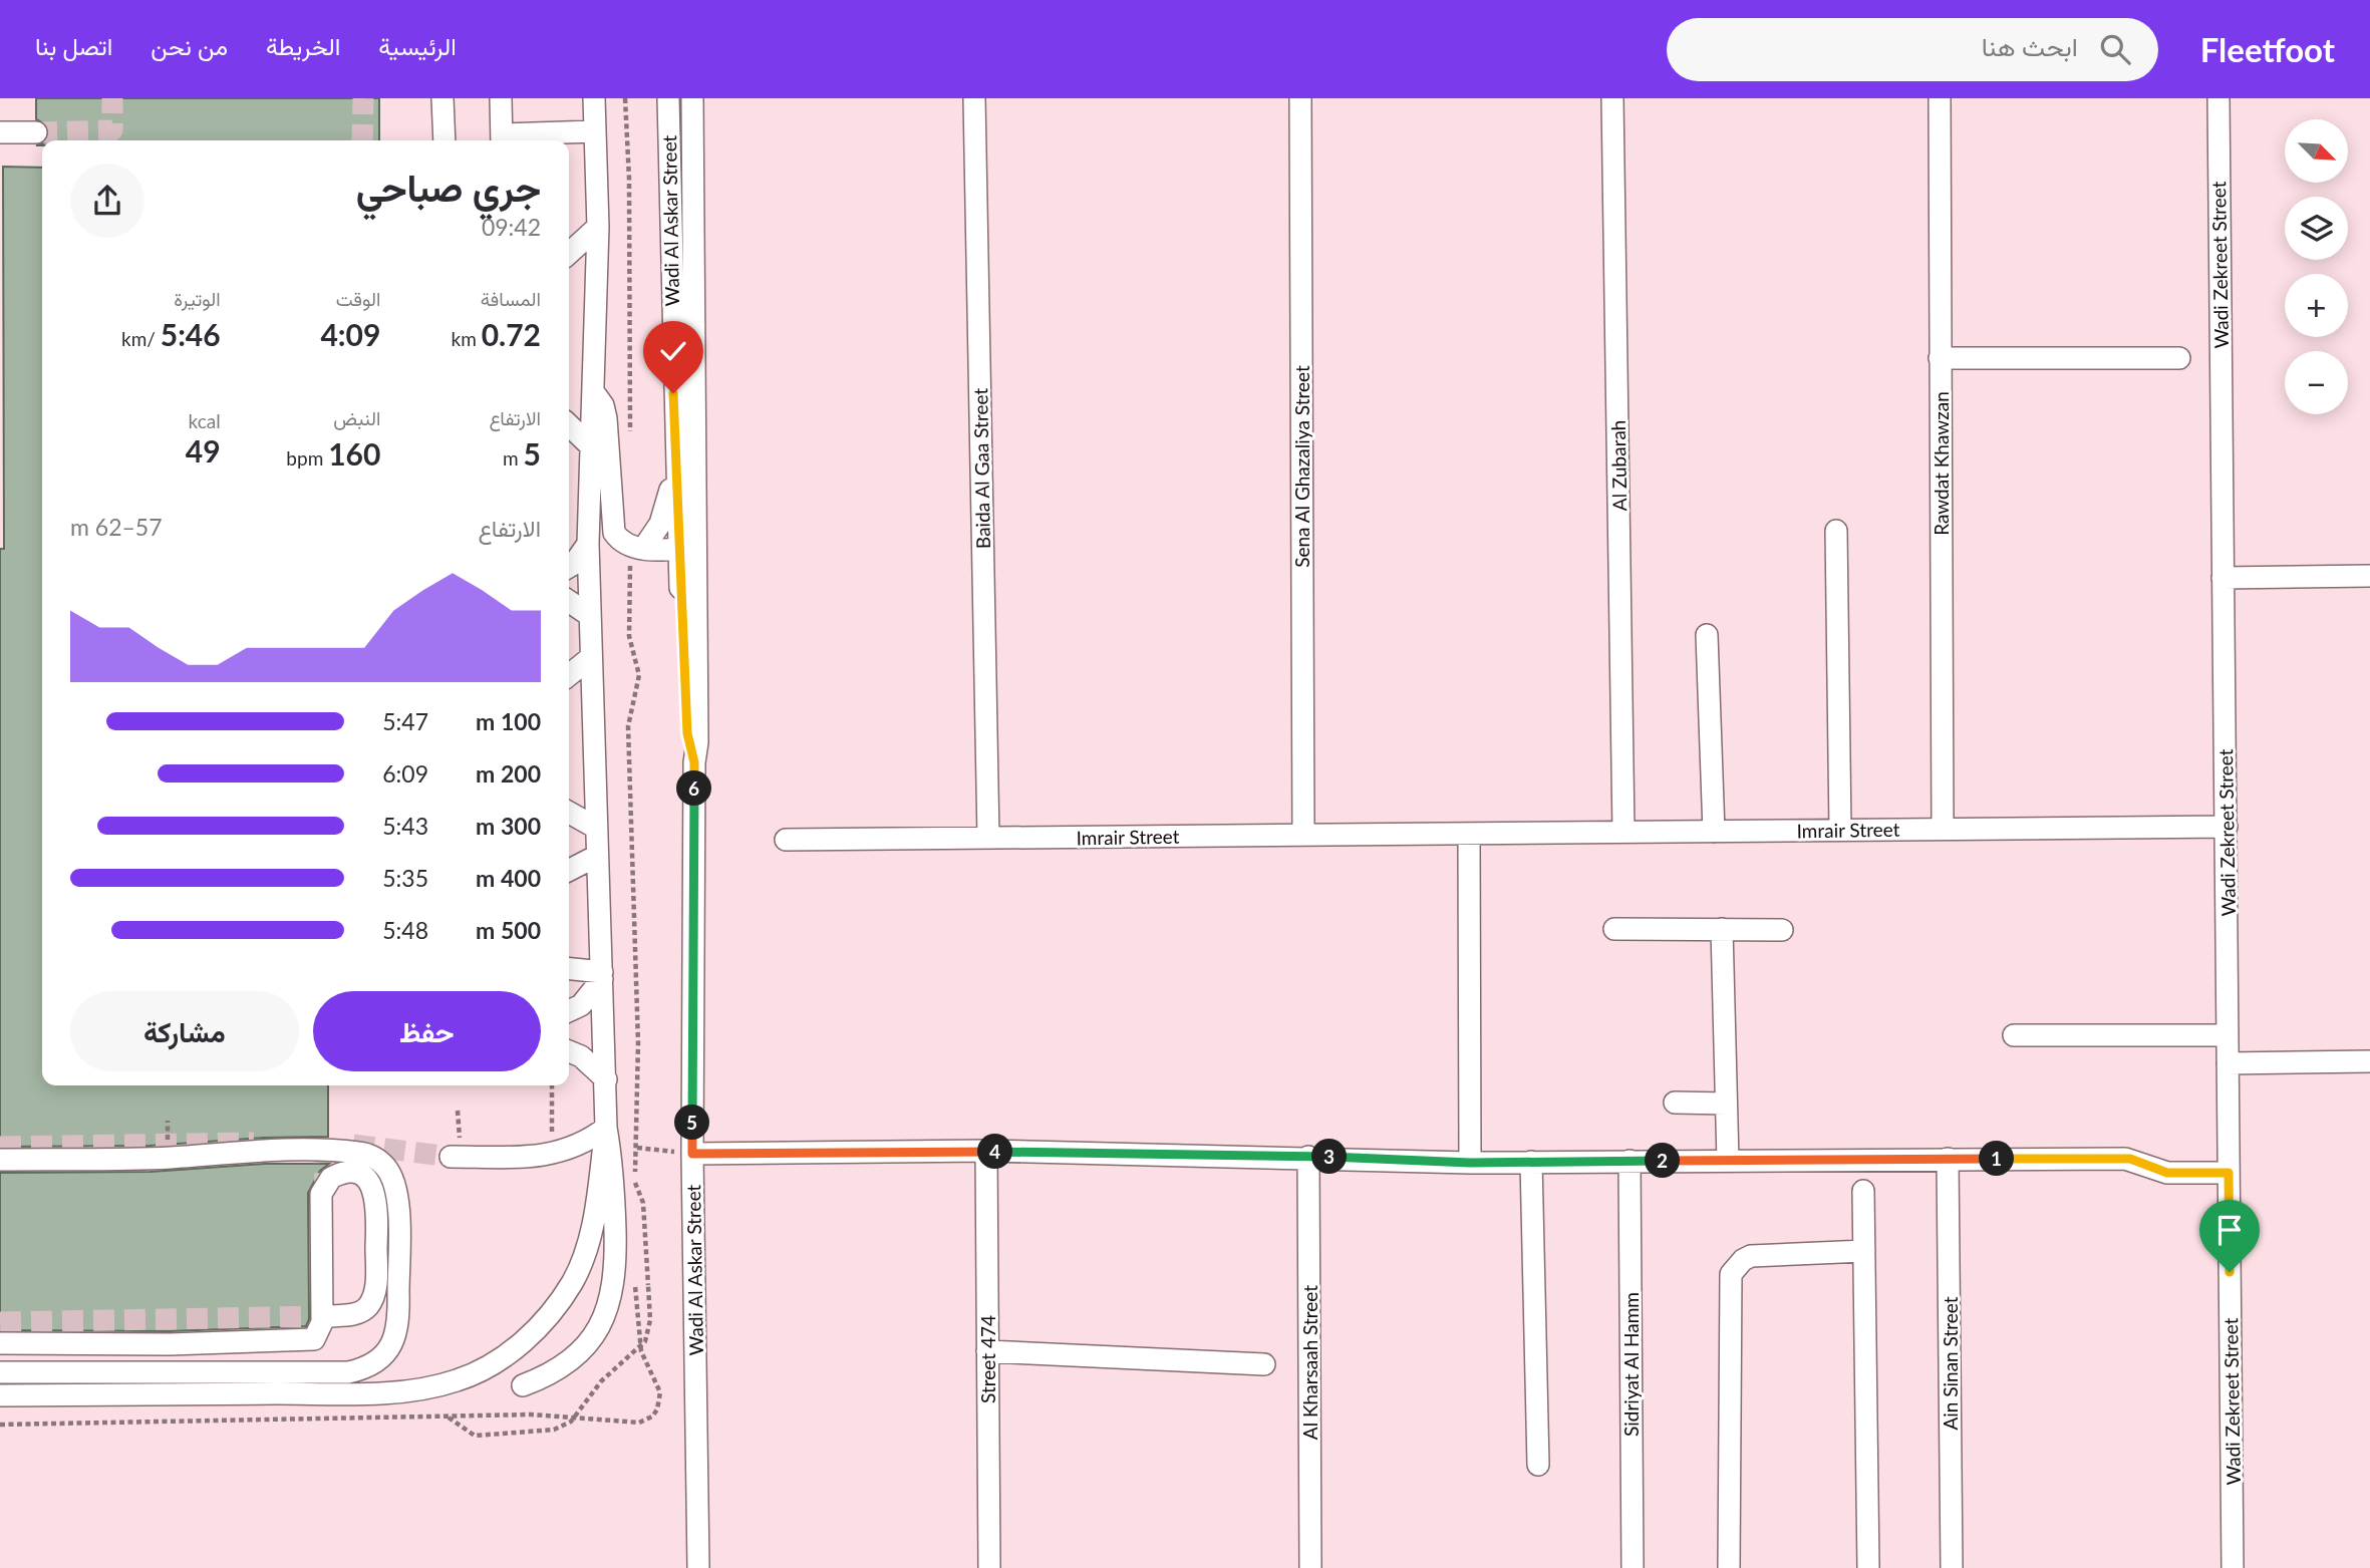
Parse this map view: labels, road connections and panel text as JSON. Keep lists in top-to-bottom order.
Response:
{
  "streets": {
    "street": [
      "Wadi Al Askar Street",
      "Wadi Zekreet Street",
      "Rawdat Khawzan",
      "Al Zubarah",
      "Sena Al Ghazaliya Street",
      "Baida Al Gaa Street",
      "Imrair Street",
      "Street 474",
      "Al Kharsaah Street",
      "Ain Sinan Street",
      "Sidriyat Al Hamm"
    ]
  },
  "crossings": [
    ["Wadi Zekreet Street", "Imrair Street"],
    ["Rawdat Khawzan", "Imrair Street"],
    ["Al Zubarah", "Imrair Street"],
    ["Sena Al Ghazaliya Street", "Imrair Street"],
    ["Baida Al Gaa Street", "Imrair Street"]
  ],
  "north": "bottom right",
  "page": {
    "header": "Fleetfoot",
    "search": "ابحث هنا",
    "nav": [
      "الرئيسية",
      "الخريطة",
      "من نحن",
      "اتصل بنا"
    ],
    "map_buttons": ["+", "−"],
    "heading": ["جري صباحي", "09:42"],
    "stats": [
      ["المسافة", "0.72 km"],
      ["الوقت", "4:09"],
      ["الوتيرة", "5:46 /km"],
      ["الارتفاع", "5 m"],
      ["النبض", "160 bpm"],
      ["kcal", "49"]
    ],
    "chart": ["الارتفاع", "57–62 m"],
    "list": [
      {
        "name": "100 m",
        "note": "5:47"
      },
      {
        "name": "200 m",
        "note": "6:09"
      },
      {
        "name": "300 m",
        "note": "5:43"
      },
      {
        "name": "400 m",
        "note": "5:35"
      },
      {
        "name": "500 m",
        "note": "5:48"
      }
    ],
    "pins": [
      "6",
      "5",
      "4",
      "3",
      "1",
      "2"
    ],
    "buttons": ["حفظ", "مشاركة"]
  }
}
